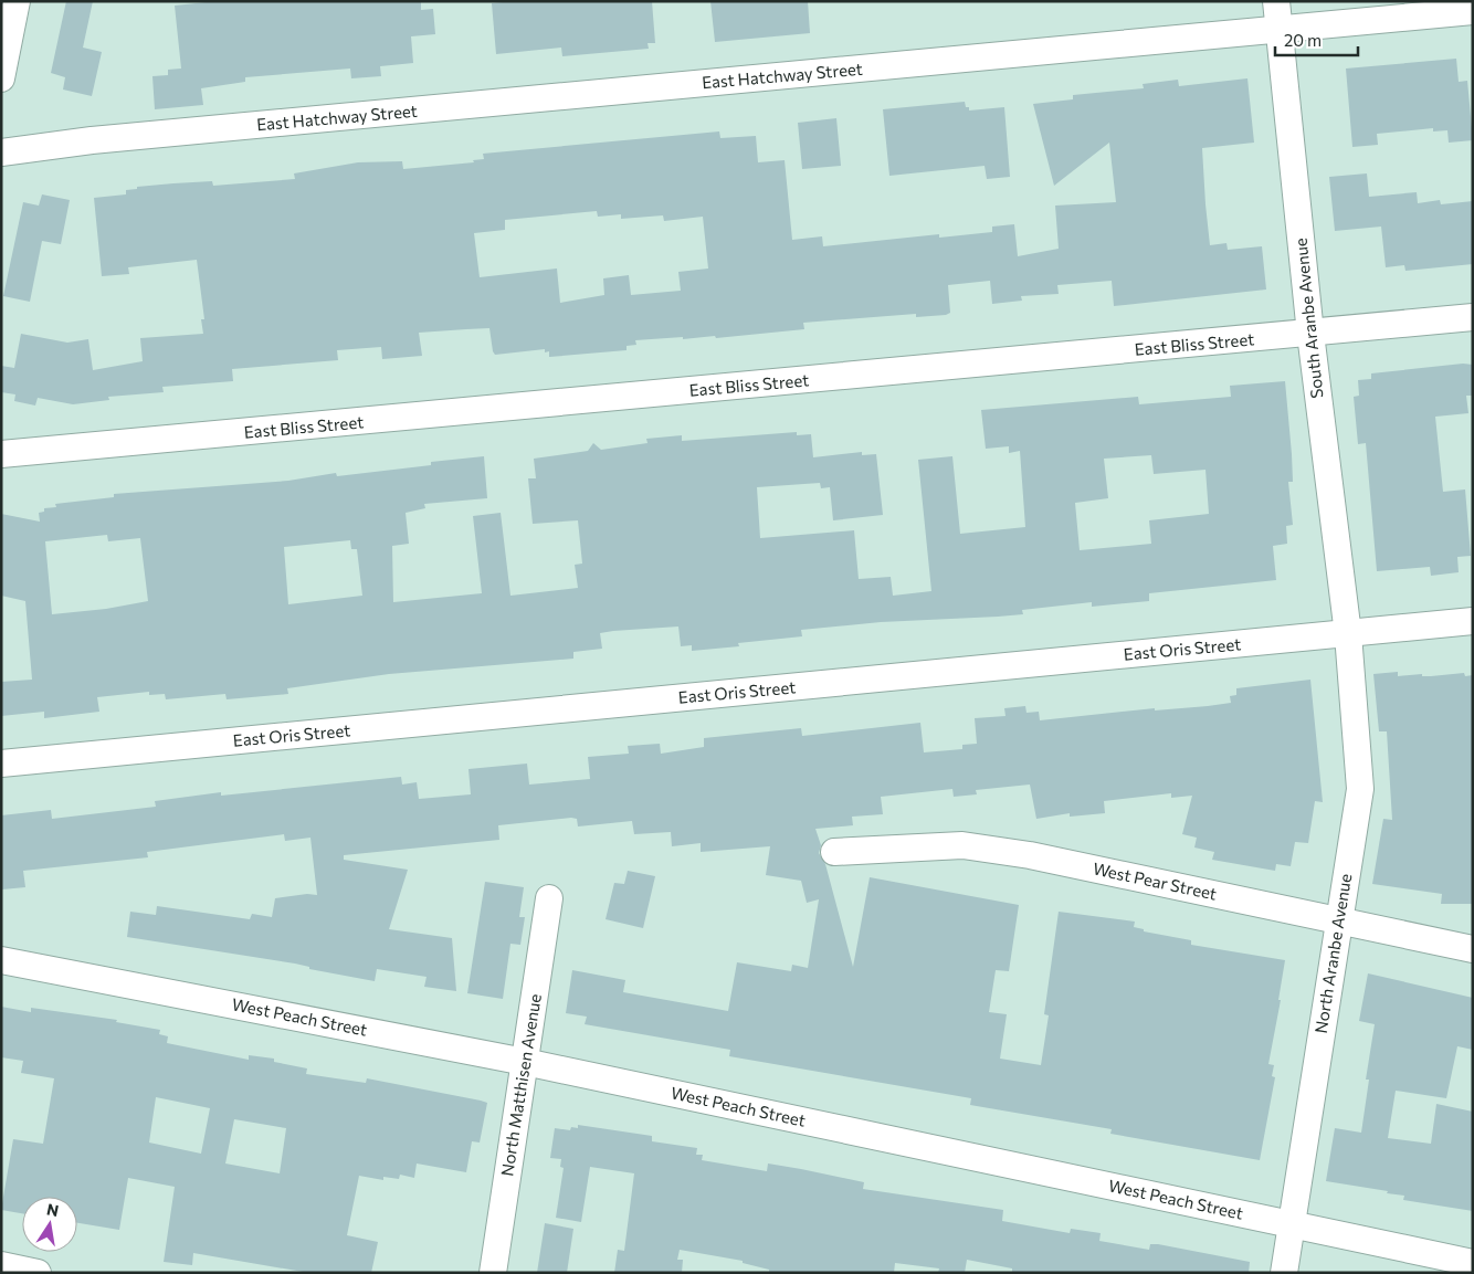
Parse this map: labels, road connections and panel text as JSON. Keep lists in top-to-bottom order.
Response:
{
  "streets": {
    "street": [
      "East Hatchway Street",
      "South Aranbe Avenue",
      "East Bliss Street",
      "East Oris Street",
      "West Pear Street",
      "North Aranbe Avenue",
      "West Peach Street",
      "North Matthisen Avenue"
    ]
  },
  "crossings": [
    ["East Hatchway Street", "South Aranbe Avenue"],
    ["South Aranbe Avenue", "East Bliss Street"],
    ["South Aranbe Avenue", "East Oris Street"],
    ["South Aranbe Avenue", "North Aranbe Avenue"],
    ["East Oris Street", "North Aranbe Avenue"],
    ["West Pear Street", "North Aranbe Avenue"],
    ["North Aranbe Avenue", "West Peach Street"],
    ["West Peach Street", "North Matthisen Avenue"]
  ],
  "scale_bar": "20 m",
  "north": "top"
}
